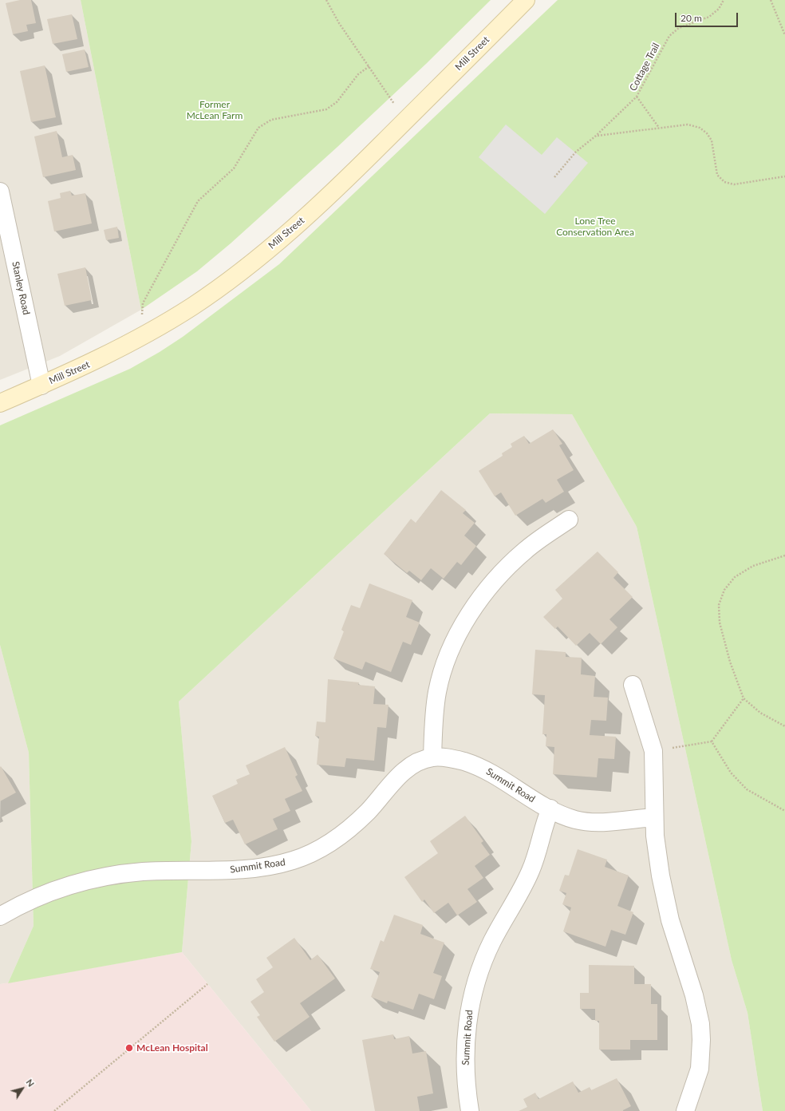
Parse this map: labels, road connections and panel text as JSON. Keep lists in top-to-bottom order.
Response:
{
  "streets": {
    "main road": ["Mill Street"],
    "street": ["Stanley Road", "Summit Road"],
    "path": ["Cottage Trail"]
  },
  "crossings": [
    ["Mill Street", "Stanley Road"]
  ],
  "parks": ["Former McLean Farm", "Lone Tree Conservation Area"],
  "places": ["McLean Hospital"],
  "scale_bar": "20 m",
  "north": "top right"
}
